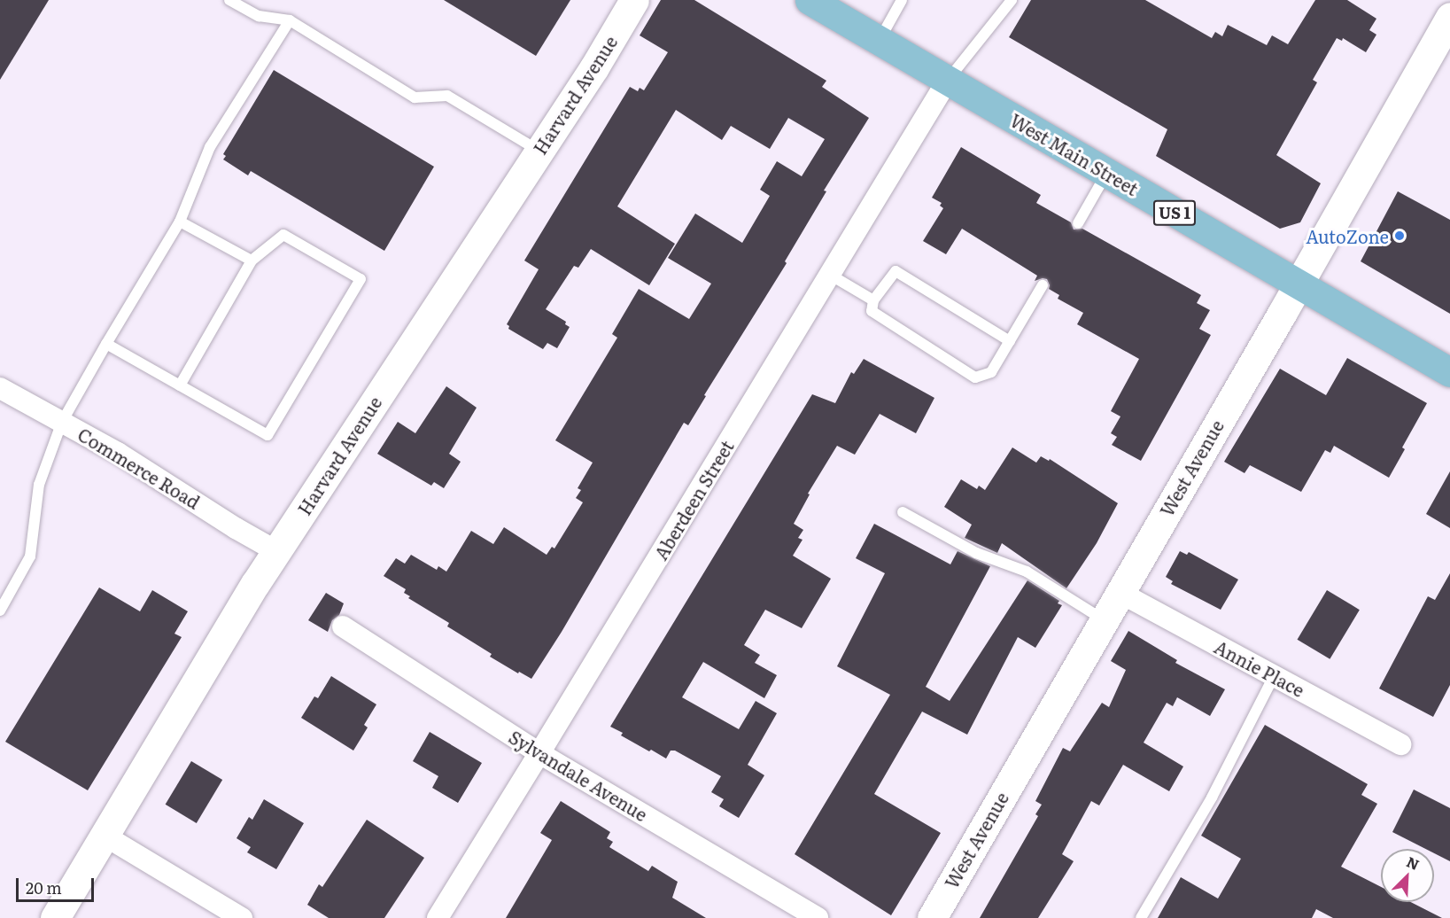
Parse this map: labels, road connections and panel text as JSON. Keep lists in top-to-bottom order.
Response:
{
  "streets": {
    "main road": ["West Main Street", "US 1"],
    "street": [
      "Harvard Avenue",
      "Commerce Road",
      "West Avenue",
      "Aberdeen Street",
      "Annie Place",
      "Sylvandale Avenue"
    ]
  },
  "crossings": [
    ["Harvard Avenue", "Commerce Road"],
    ["West Main Street", "West Avenue"],
    ["West Main Street", "Aberdeen Street"],
    ["West Avenue", "Annie Place"],
    ["Aberdeen Street", "Sylvandale Avenue"]
  ],
  "places": ["AutoZone"],
  "scale_bar": "20 m",
  "north": "top right"
}
